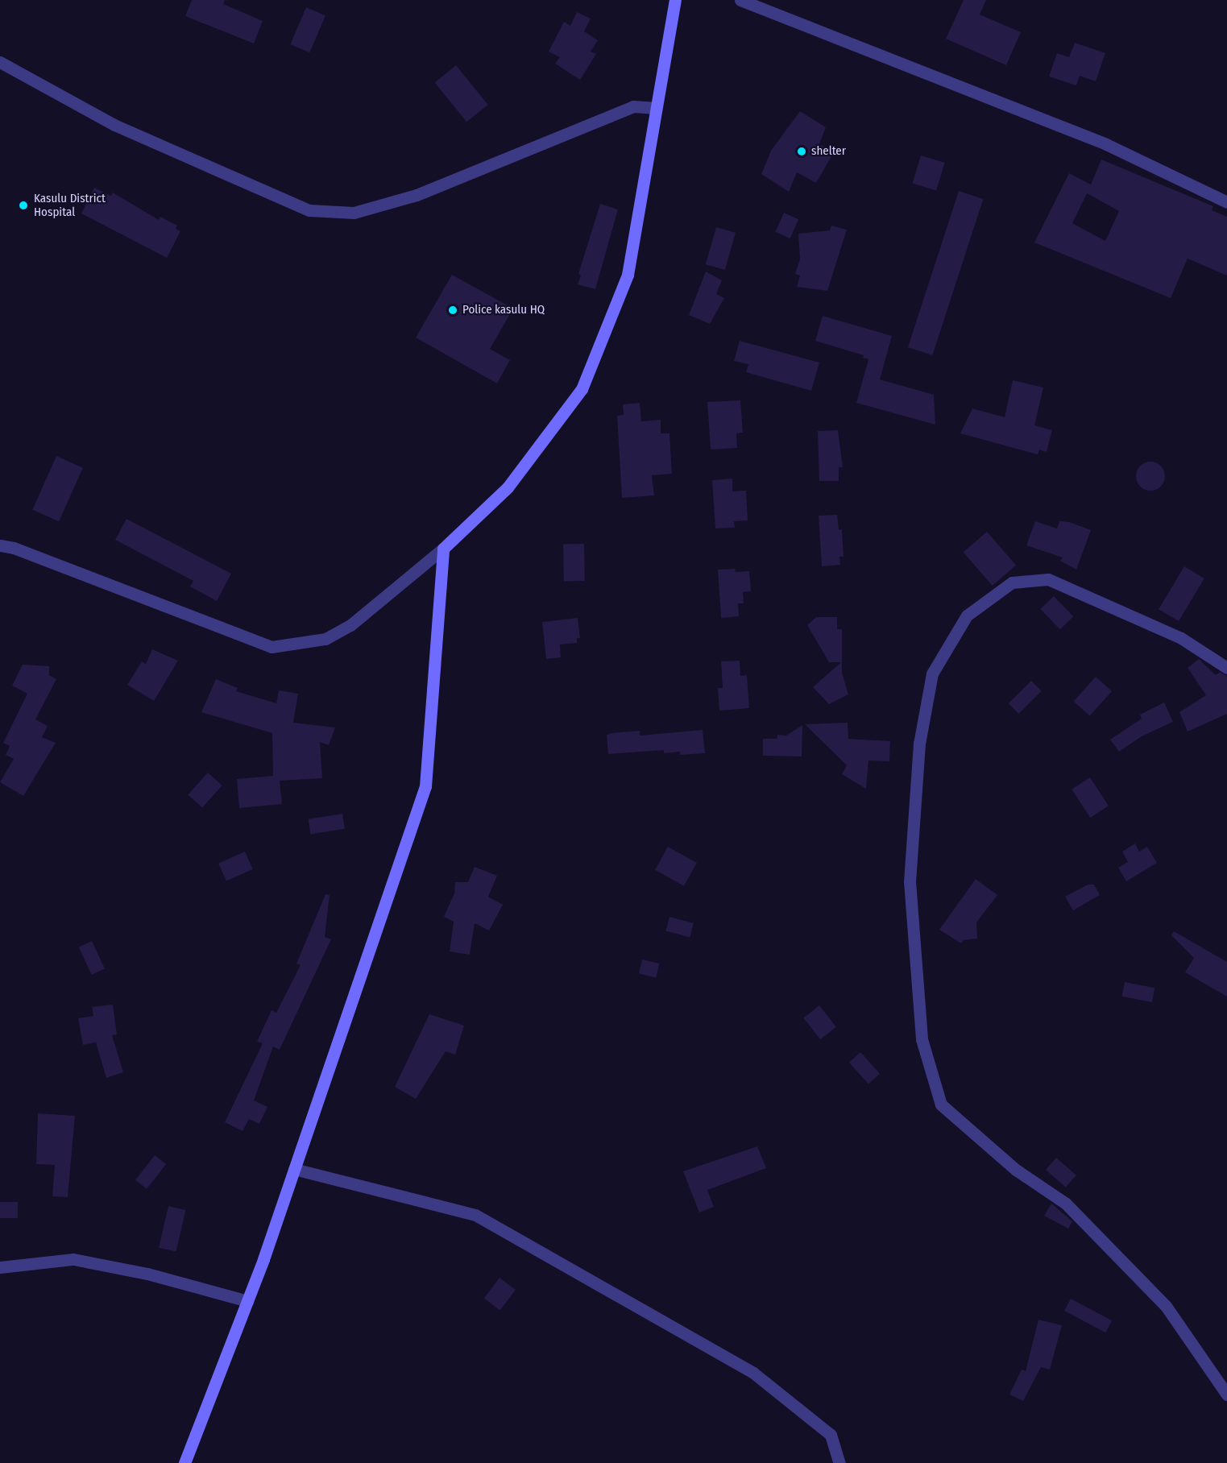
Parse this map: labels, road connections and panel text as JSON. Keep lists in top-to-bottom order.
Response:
{
  "places": ["shelter", "Kasulu District Hospital", "Police kasulu HQ"]
}
